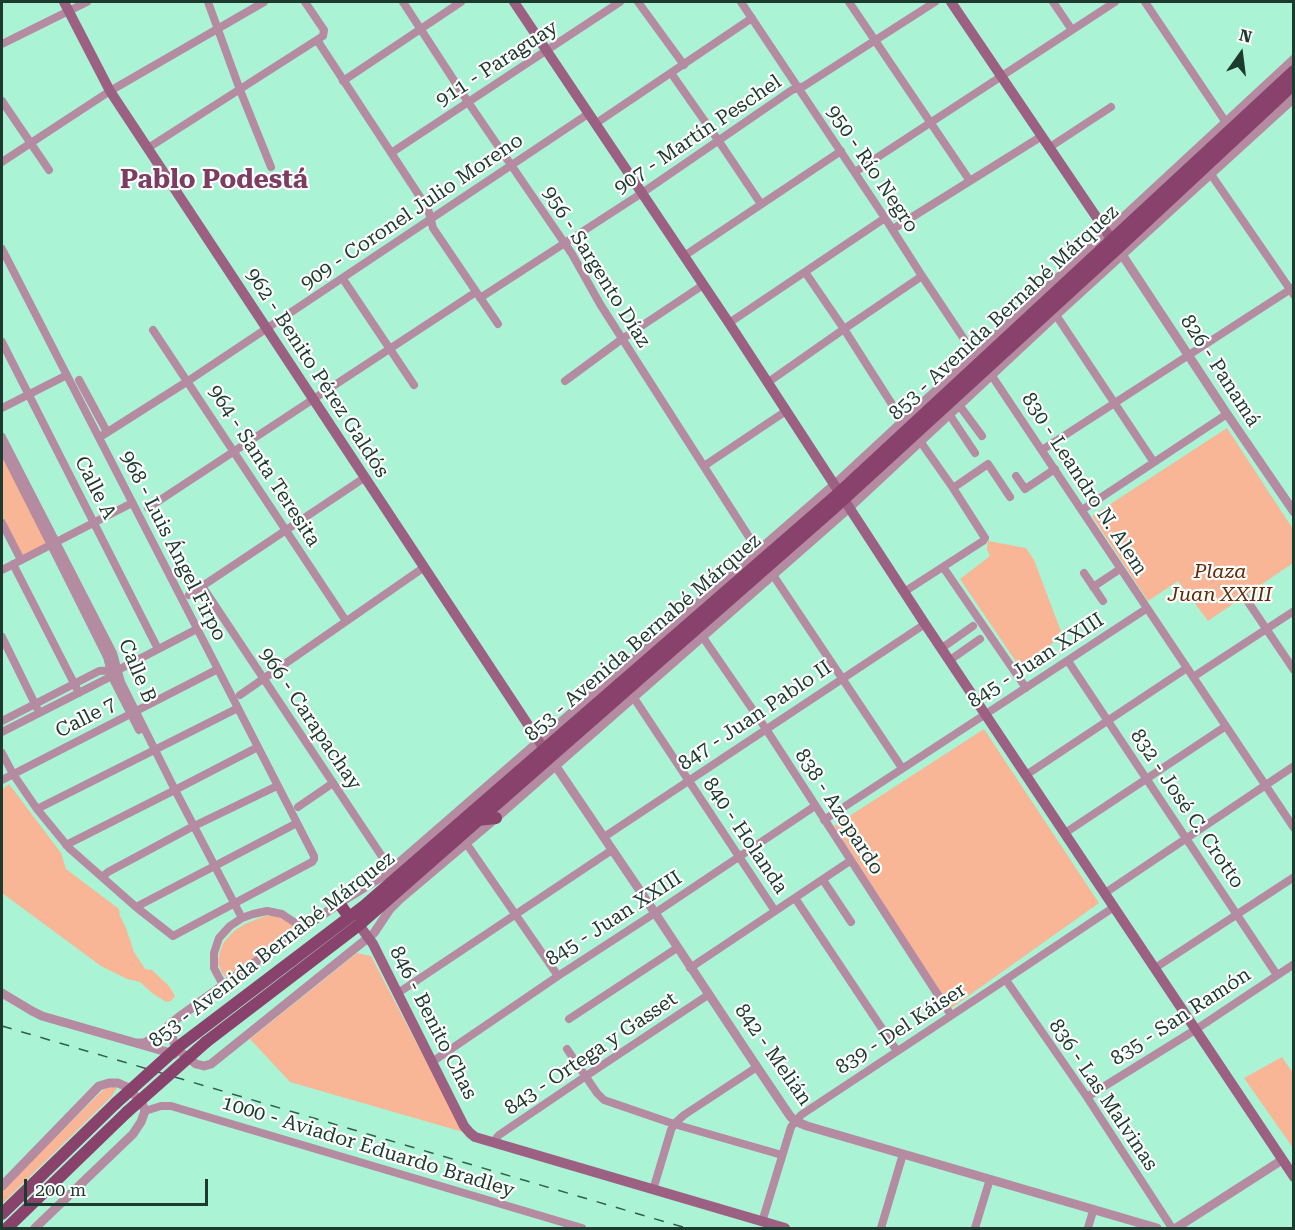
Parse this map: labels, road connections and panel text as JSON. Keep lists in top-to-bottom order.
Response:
{
  "streets": {
    "main road": ["853 - Avenida Bernabé Márquez", "962 - Benito Pérez Galdós", "846 - Benito Chas"],
    "street": [
      "911 - Paraguay",
      "907 - Martín Peschel",
      "950 - Río Negro",
      "909 - Coronel Julio Moreno",
      "956 - Sargento Díaz",
      "826 - Panamá",
      "964 - Santa Teresita",
      "830 - Leandro N. Alem",
      "Calle A",
      "968 - Luis Ángel Firpo",
      "845 - Juan XXIII",
      "Calle B",
      "847 - Juan Pablo II",
      "Calle 7",
      "966 - Carapachay",
      "832 - José C. Crotto",
      "838 - Azopardo",
      "840 - Holanda",
      "835 - San Ramón",
      "839 - Del Káiser",
      "843 - Ortega y Gasset",
      "842 - Melián",
      "836 - Las Malvinas",
      "1000 - Aviador Eduardo Bradley"
    ]
  },
  "crossings": [
    ["911 - Paraguay", "956 - Sargento Díaz"],
    ["907 - Martín Peschel", "950 - Río Negro"],
    ["907 - Martín Peschel", "956 - Sargento Díaz"],
    ["907 - Martín Peschel", "962 - Benito Pérez Galdós"],
    ["907 - Martín Peschel", "964 - Santa Teresita"],
    ["950 - Río Negro", "853 - Avenida Bernabé Márquez"],
    ["909 - Coronel Julio Moreno", "956 - Sargento Díaz"],
    ["909 - Coronel Julio Moreno", "962 - Benito Pérez Galdós"],
    ["909 - Coronel Julio Moreno", "964 - Santa Teresita"],
    ["956 - Sargento Díaz", "853 - Avenida Bernabé Márquez"],
    ["853 - Avenida Bernabé Márquez", "826 - Panamá"],
    ["853 - Avenida Bernabé Márquez", "962 - Benito Pérez Galdós"],
    ["853 - Avenida Bernabé Márquez", "830 - Leandro N. Alem"],
    ["853 - Avenida Bernabé Márquez", "966 - Carapachay"],
    ["853 - Avenida Bernabé Márquez", "838 - Azopardo"],
    ["853 - Avenida Bernabé Márquez", "840 - Holanda"],
    ["853 - Avenida Bernabé Márquez", "846 - Benito Chas"],
    ["853 - Avenida Bernabé Márquez", "842 - Melián"],
    ["962 - Benito Pérez Galdós", "842 - Melián"],
    ["830 - Leandro N. Alem", "845 - Juan XXIII"],
    ["968 - Luis Ángel Firpo", "Calle B"],
    ["968 - Luis Ángel Firpo", "Calle 7"],
    ["845 - Juan XXIII", "832 - José C. Crotto"],
    ["845 - Juan XXIII", "838 - Azopardo"],
    ["845 - Juan XXIII", "840 - Holanda"],
    ["845 - Juan XXIII", "846 - Benito Chas"],
    ["845 - Juan XXIII", "842 - Melián"],
    ["Calle B", "Calle 7"],
    ["847 - Juan Pablo II", "838 - Azopardo"],
    ["847 - Juan Pablo II", "840 - Holanda"],
    ["847 - Juan Pablo II", "842 - Melián"],
    ["832 - José C. Crotto", "835 - San Ramón"],
    ["838 - Azopardo", "839 - Del Káiser"],
    ["840 - Holanda", "839 - Del Káiser"],
    ["835 - San Ramón", "836 - Las Malvinas"],
    ["846 - Benito Chas", "843 - Ortega y Gasset"],
    ["839 - Del Káiser", "842 - Melián"],
    ["839 - Del Káiser", "836 - Las Malvinas"],
    ["843 - Ortega y Gasset", "842 - Melián"]
  ],
  "districts": ["Pablo Podestá"],
  "parks": ["Plaza Juan XXIII"],
  "scale_bar": "200 m",
  "north": "top"
}
